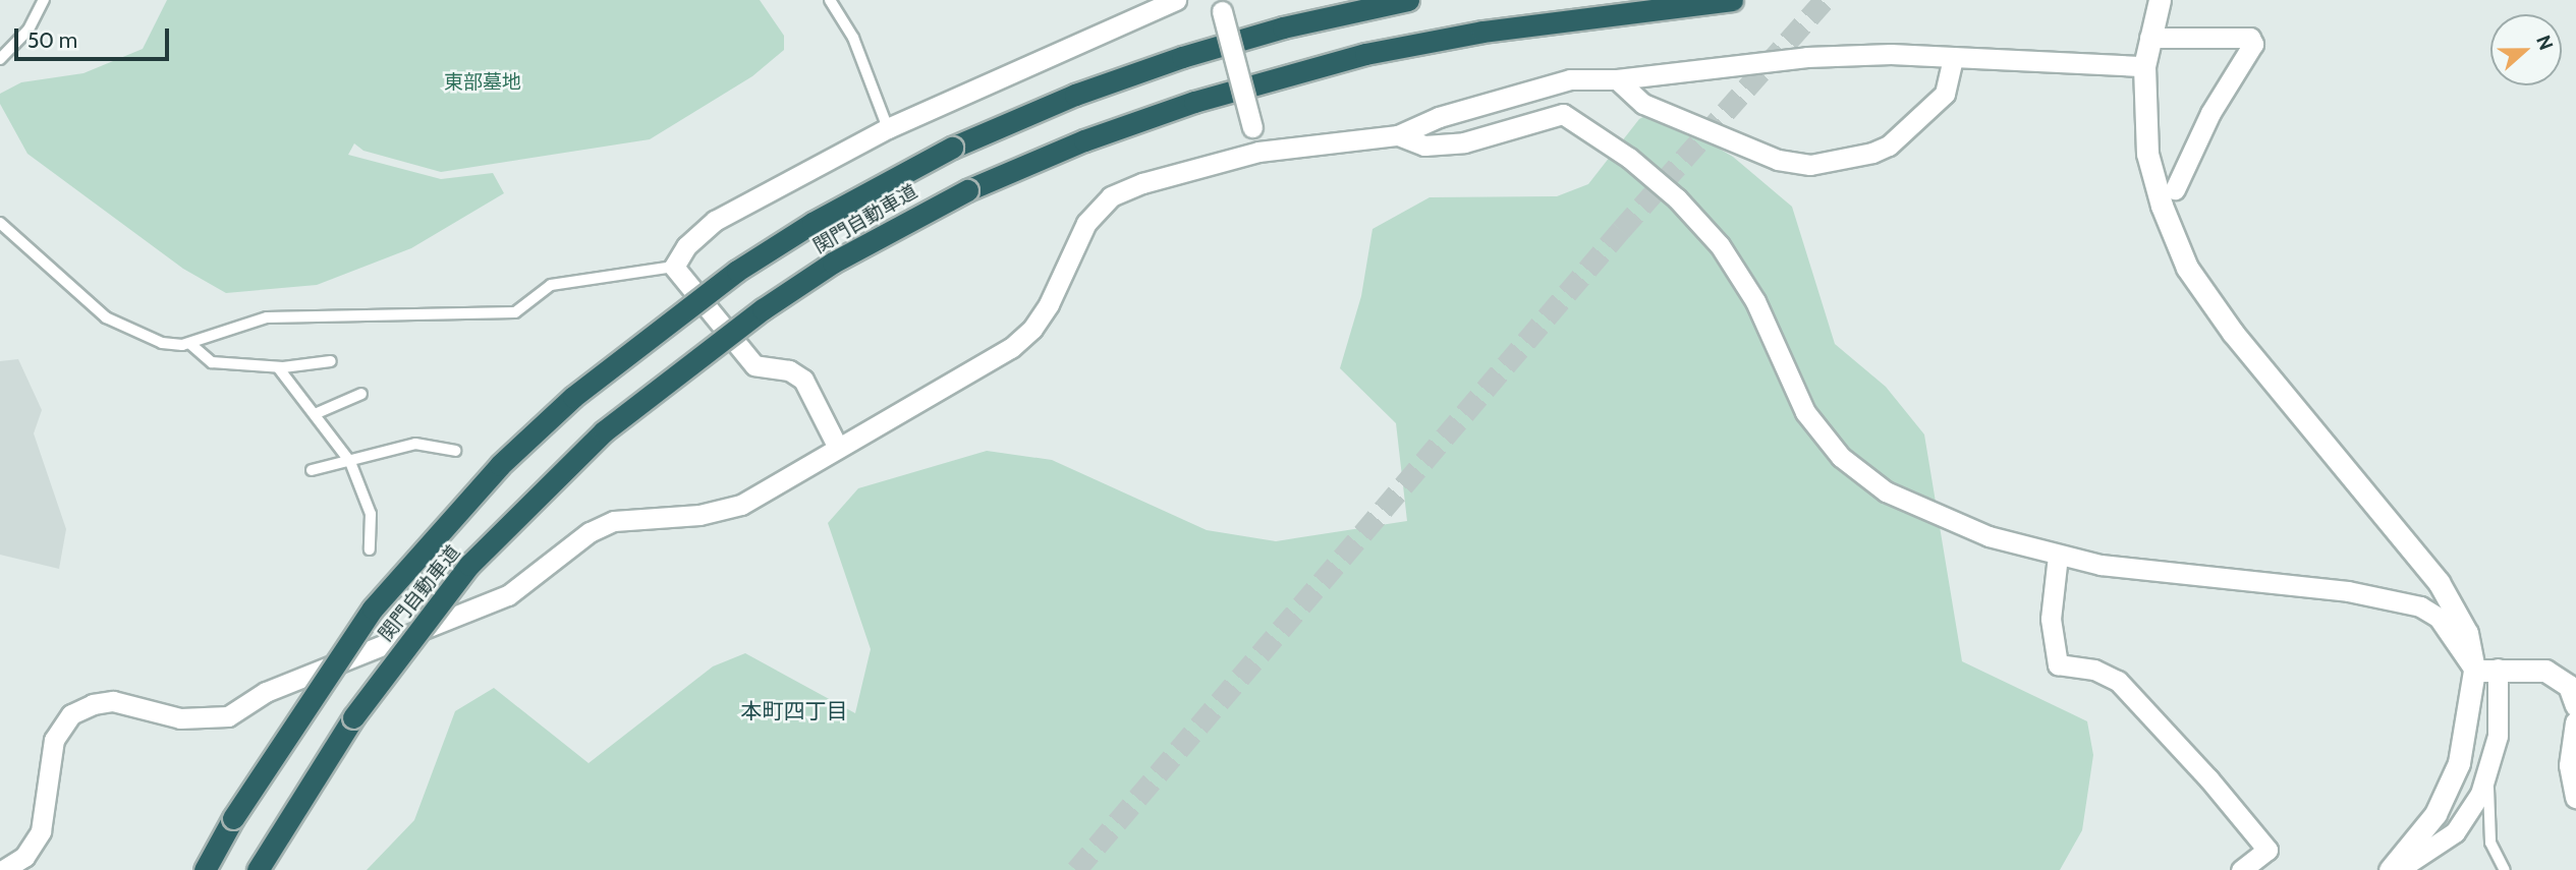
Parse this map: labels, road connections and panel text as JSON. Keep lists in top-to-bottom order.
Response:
{
  "streets": {
    "highway": ["関門自動車道"]
  },
  "districts": ["本町四丁目"],
  "parks": ["東部墓地"],
  "scale_bar": "50 m",
  "north": "right"
}
